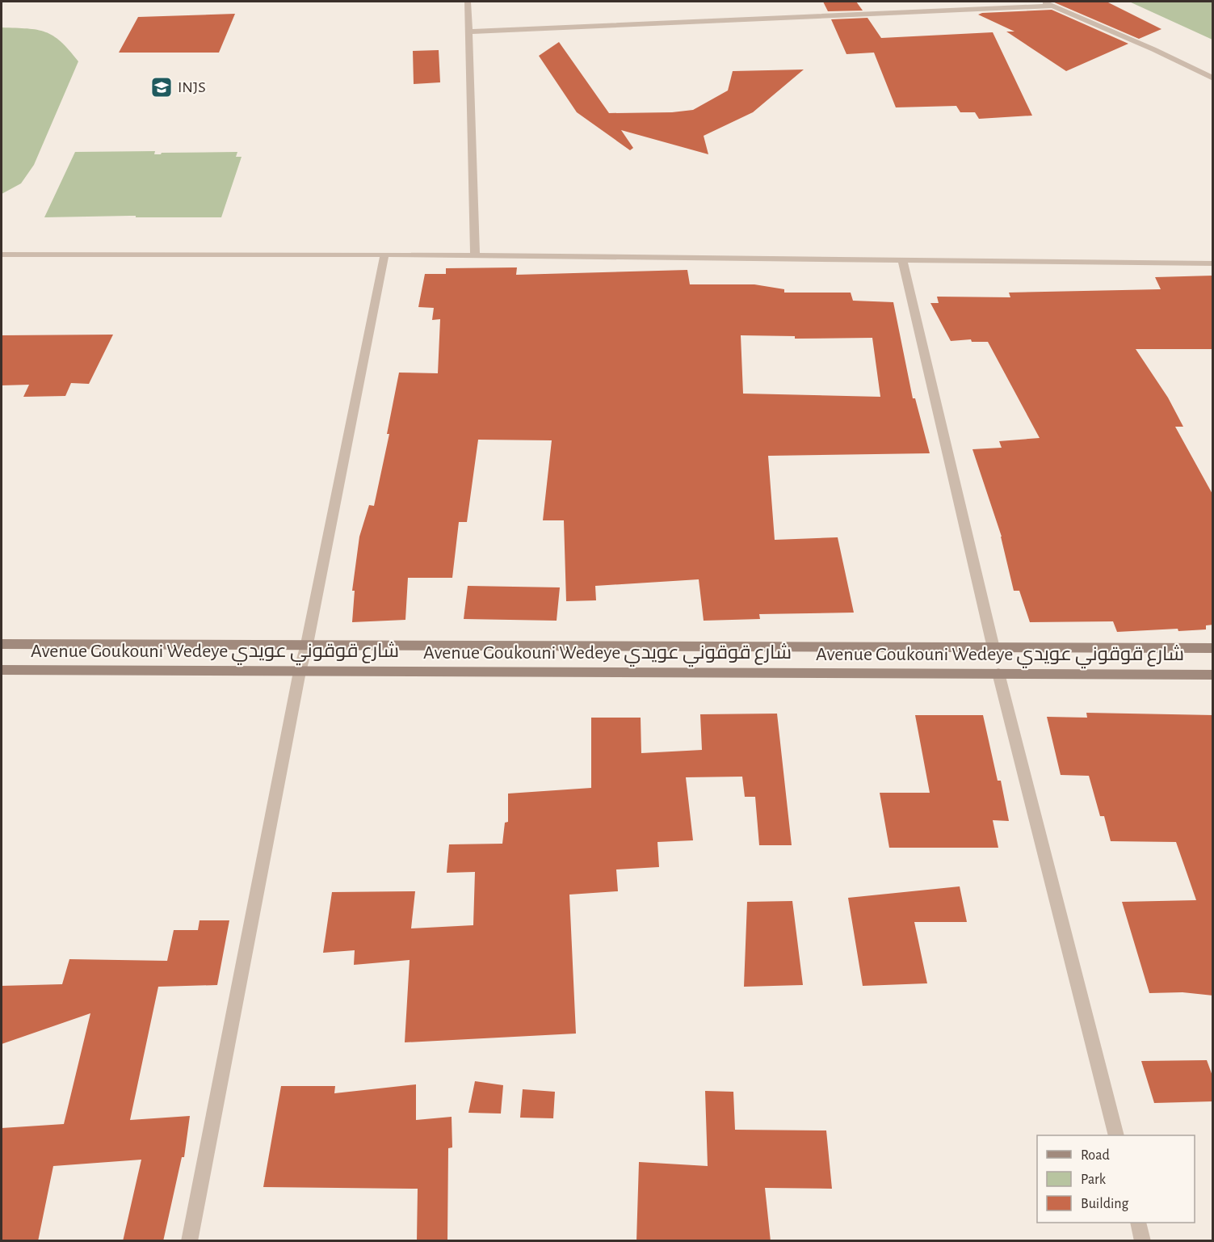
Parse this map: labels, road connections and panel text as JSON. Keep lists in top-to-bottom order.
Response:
{
  "streets": {
    "street": ["Avenue Goukouni Wedeye شارع قوقوني عويدي"]
  },
  "places": {
    "school or university": ["INJS"]
  },
  "legend": ["Road", "Park", "Building"]
}
